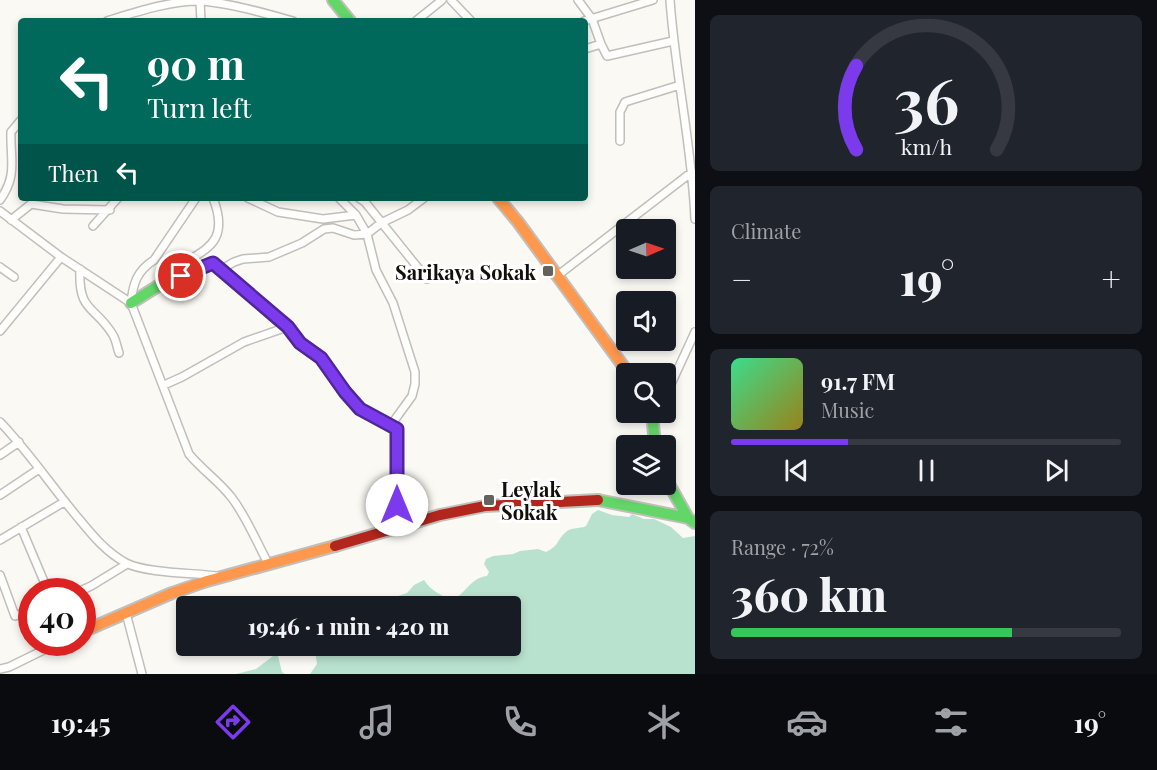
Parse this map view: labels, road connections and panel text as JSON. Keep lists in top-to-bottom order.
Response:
{
  "places": {
    "transit": ["Sarikaya Sokak", "Leylak Sokak"]
  },
  "north": "right",
  "page": {
    "turn": ["90 m", "Turn left"],
    "then": "Then",
    "tile": [
      "Climate",
      ["Range · 72%", "360 km"]
    ],
    "heat": ["−", "19°", "+"],
    "song": ["91.7 FM", "Music"],
    "limit": "40",
    "trip": "19:46 · 1 min · 420 m",
    "tabs": ["19:45", "19°"],
    "gauge": ["36", "km/h"]
  }
}
